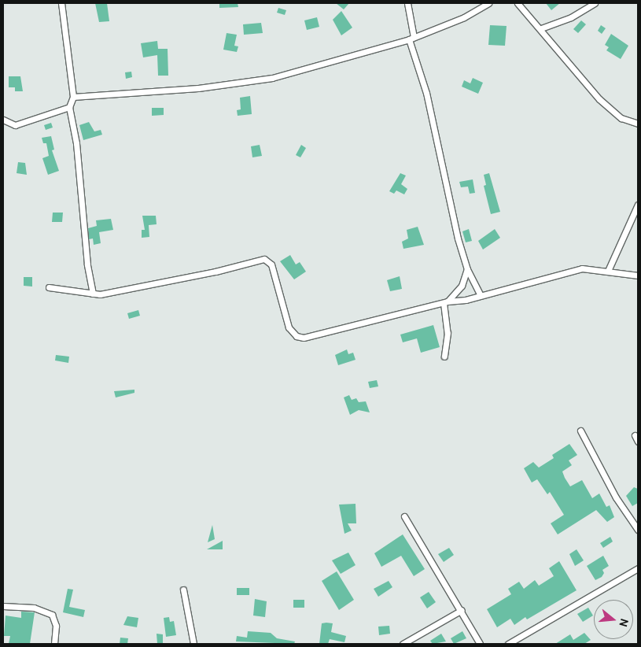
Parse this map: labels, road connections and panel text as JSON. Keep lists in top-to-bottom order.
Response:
{
  "north": "right"
}
